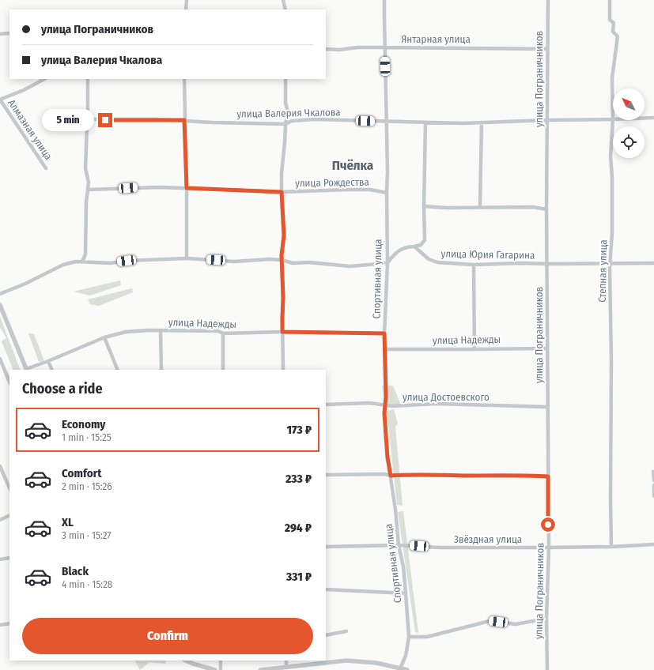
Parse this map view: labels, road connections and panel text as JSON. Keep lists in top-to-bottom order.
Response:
{
  "streets": {
    "street": [
      "Янтарная улица",
      "улица Пограничников",
      "улица Валерия Чкалова",
      "Алмазная улица",
      "улица Рождества",
      "улица Юрия Гагарина",
      "Степная улица",
      "Спортивная улица",
      "улица Надежды",
      "улица Достоевского",
      "Звёздная улица"
    ]
  },
  "crossings": [
    ["Янтарная улица", "улица Пограничников"],
    ["Янтарная улица", "Спортивная улица"],
    ["улица Пограничников", "улица Валерия Чкалова"],
    ["улица Пограничников", "улица Юрия Гагарина"],
    ["улица Пограничников", "улица Надежды"],
    ["улица Пограничников", "улица Достоевского"],
    ["улица Пограничников", "Звёздная улица"],
    ["улица Валерия Чкалова", "Степная улица"],
    ["улица Валерия Чкалова", "Спортивная улица"],
    ["улица Рождества", "Спортивная улица"],
    ["улица Юрия Гагарина", "Степная улица"],
    ["Степная улица", "Звёздная улица"],
    ["Спортивная улица", "улица Надежды"],
    ["Спортивная улица", "улица Достоевского"],
    ["Спортивная улица", "Звёздная улица"]
  ],
  "districts": ["Пчёлка"],
  "north": "top left",
  "page": {
    "banner": ["улица Пограничников", "улица Валерия Чкалова"],
    "bubble": "5 min",
    "heading": "Choose a ride",
    "list": [
      {
        "name": "Economy",
        "note": "1 min · 15:25",
        "value": "173 ₽"
      },
      {
        "name": "Comfort",
        "note": "2 min · 15:26",
        "value": "233 ₽"
      },
      {
        "name": "XL",
        "note": "3 min · 15:27",
        "value": "294 ₽"
      },
      {
        "name": "Black",
        "note": "4 min · 15:28",
        "value": "331 ₽"
      }
    ],
    "buttons": "Confirm"
  }
}
